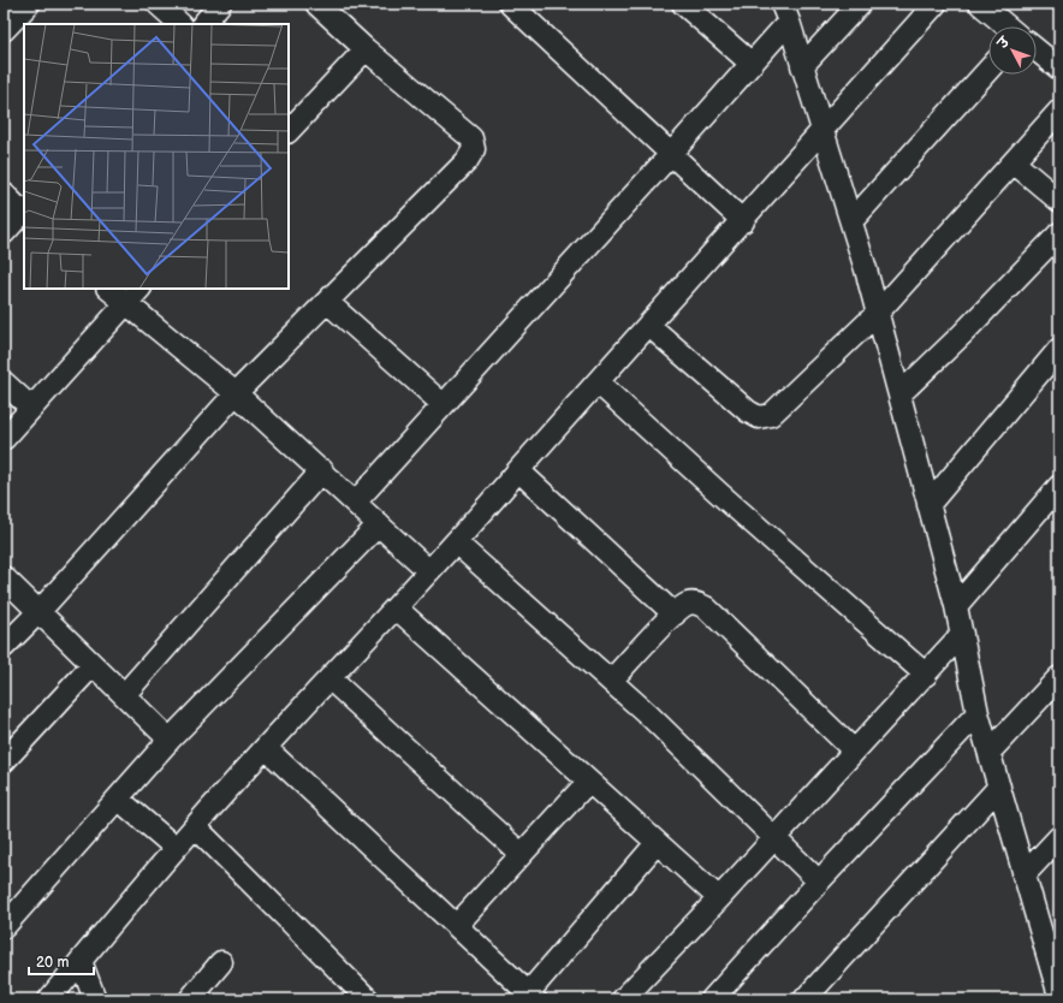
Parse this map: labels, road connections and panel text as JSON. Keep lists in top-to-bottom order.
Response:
{
  "scale_bar": "20 m",
  "north": "top left"
}
